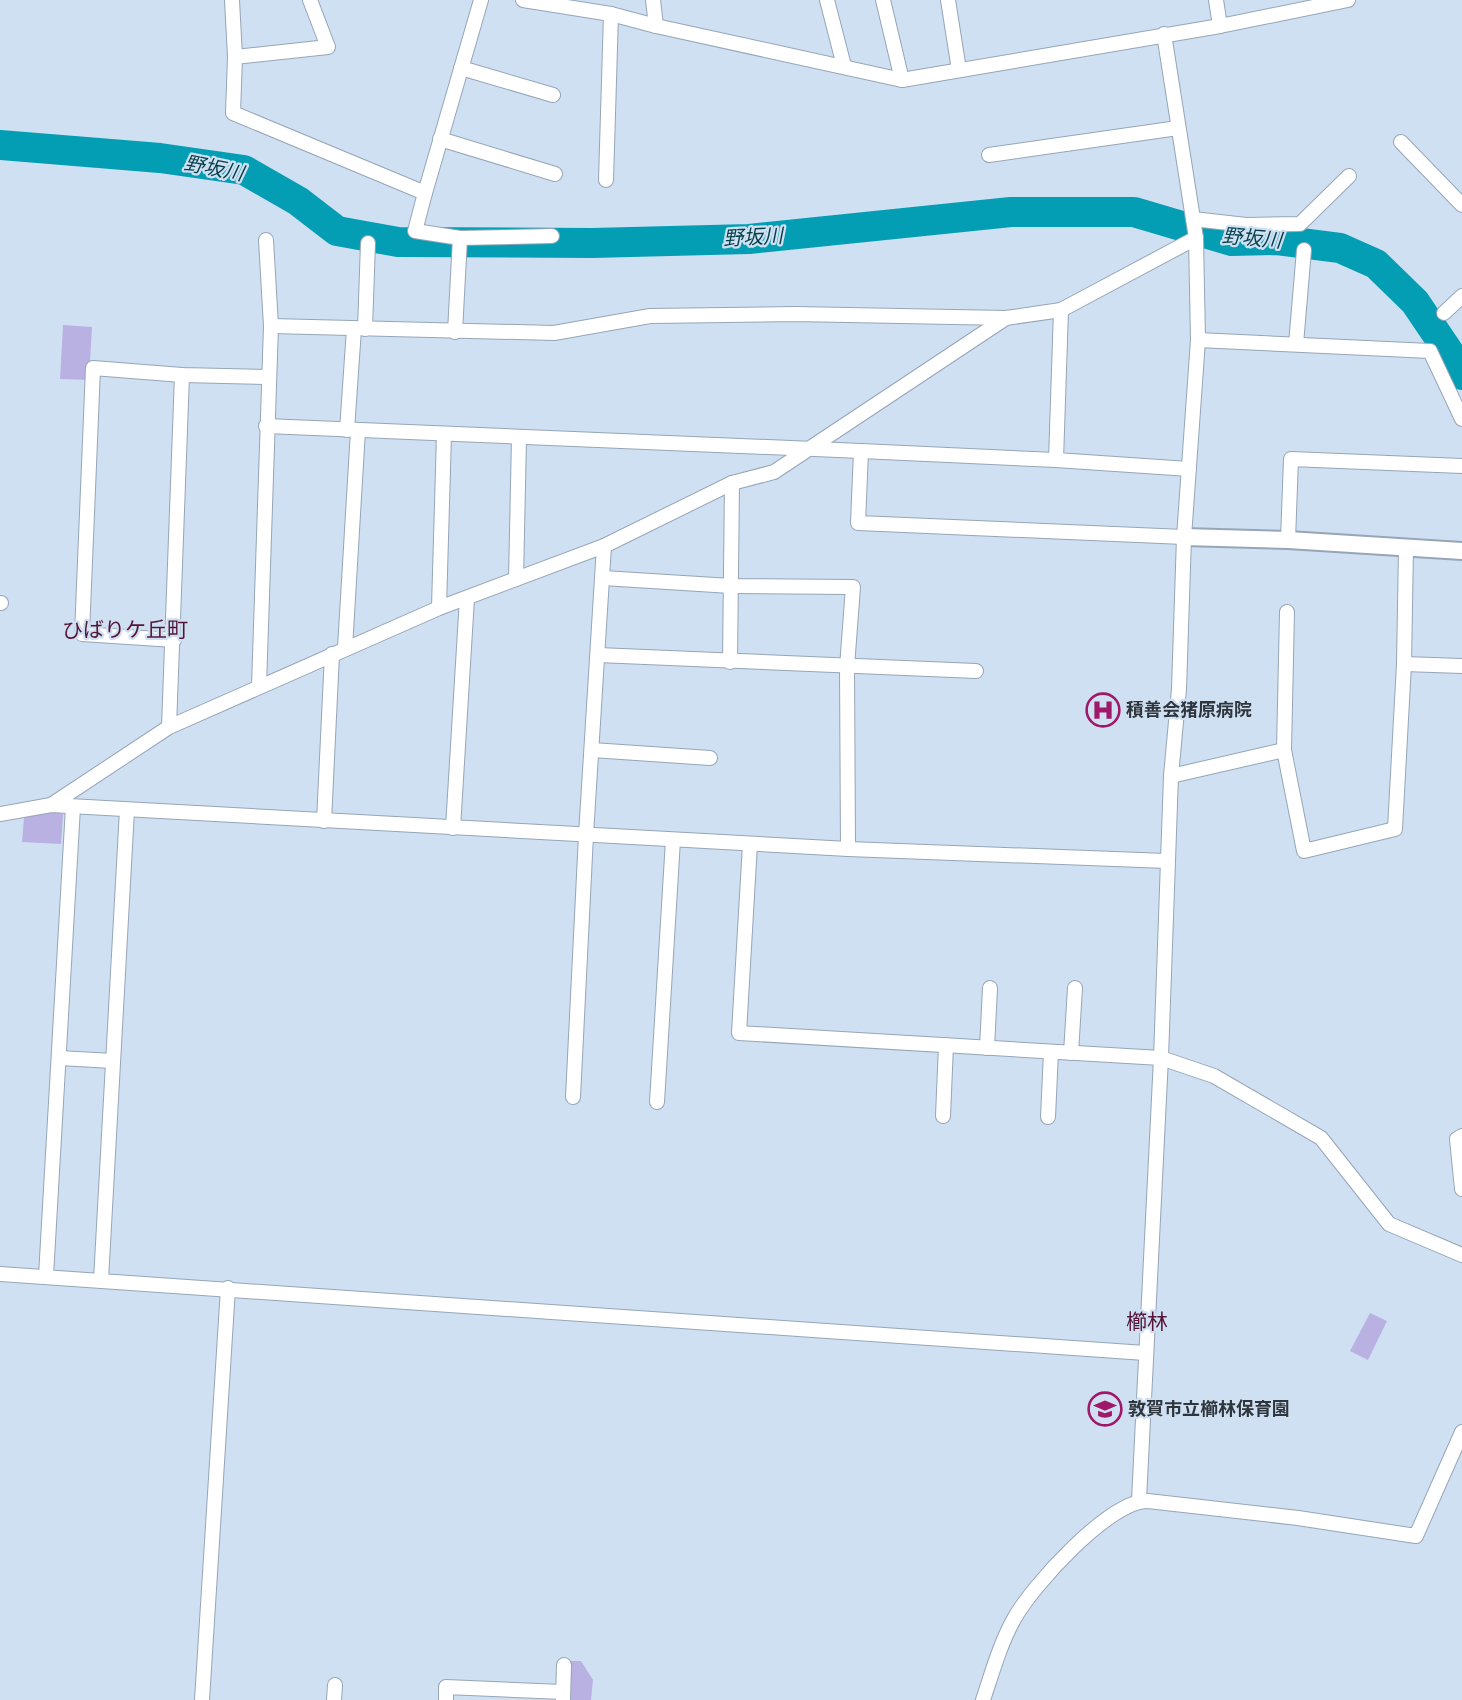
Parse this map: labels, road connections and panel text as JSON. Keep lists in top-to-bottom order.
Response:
{
  "districts": ["ひばりケ丘町", "櫛林"],
  "water": ["野坂川"],
  "places": {
    "hospital": ["積善会猪原病院"],
    "school or university": ["敦賀市立櫛林保育園"]
  }
}
